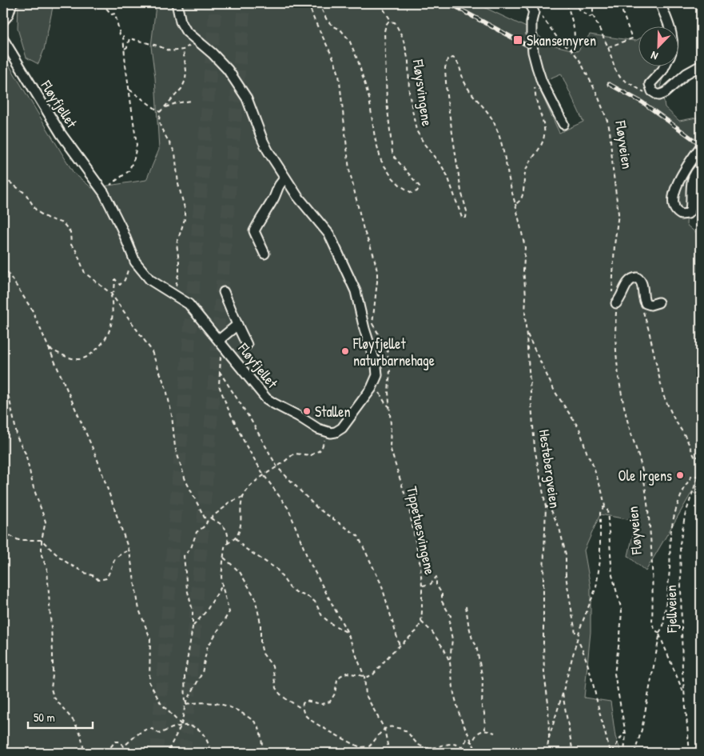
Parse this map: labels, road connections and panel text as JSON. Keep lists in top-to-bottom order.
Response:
{
  "streets": {
    "street": ["Fløyfjellet"],
    "path": [
      "Fløysvingene",
      "Fløyveien",
      "Hestebergveien",
      "Tippetuesvingene",
      "Fjellveien"
    ]
  },
  "crossings": [
    ["Fløysvingene", "Hestebergveien"]
  ],
  "places": {
    "transit": ["Skansemyren"],
    "other": ["Fløyfjellet naturbarnehage", "Stallen", "Ole Irgens"]
  },
  "scale_bar": "50 m",
  "north": "bottom left"
}
